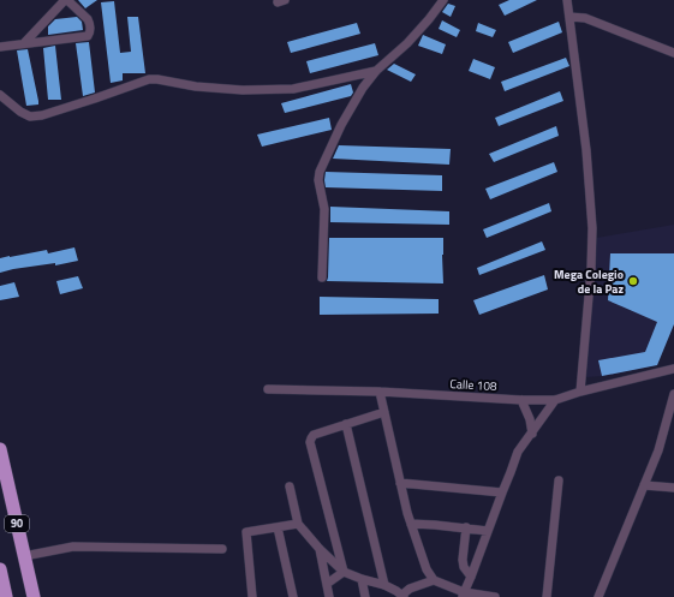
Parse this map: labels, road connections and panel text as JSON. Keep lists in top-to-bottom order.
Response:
{
  "streets": {
    "highway": ["90"],
    "street": ["Calle 108"]
  },
  "places": ["Mega Colegio de la Paz"]
}
